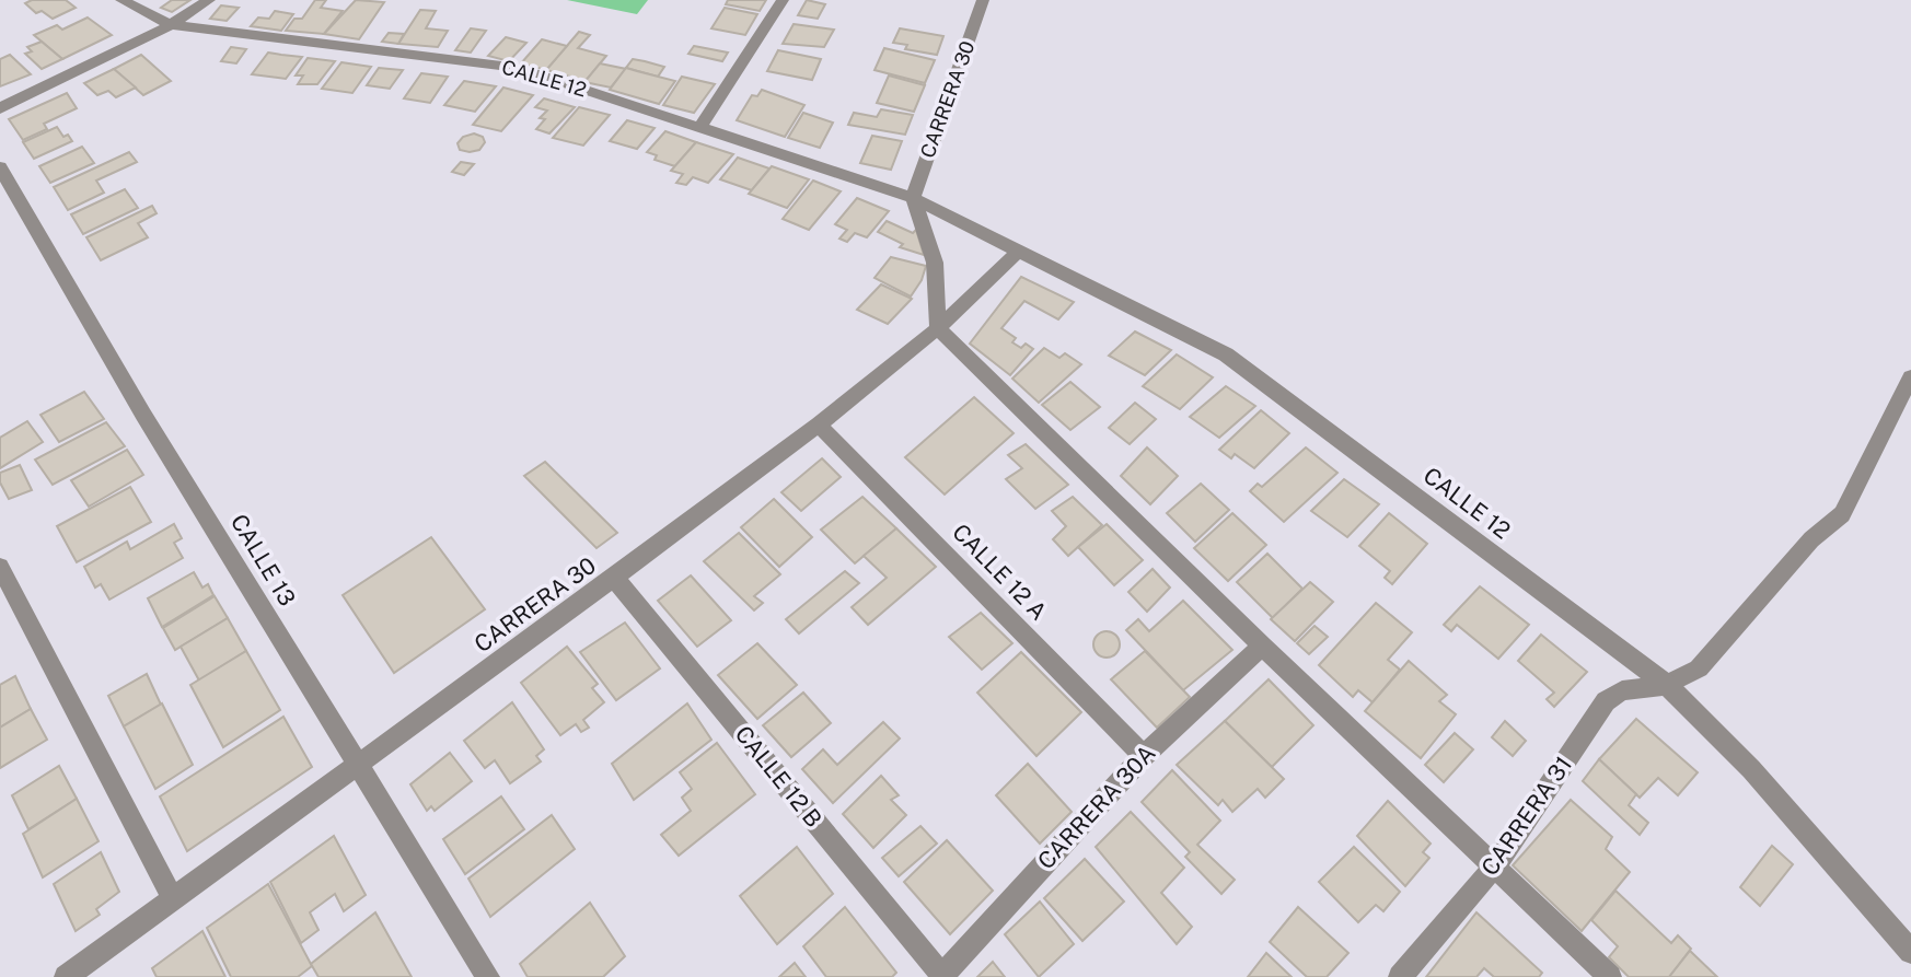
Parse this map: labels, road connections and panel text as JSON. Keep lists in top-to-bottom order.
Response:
{
  "streets": {
    "street": [
      "CALLE 12",
      "CARRERA 30",
      "CALLE 13",
      "CALLE 12 A",
      "CALLE 12 B",
      "CARRERA 30A",
      "CARRERA 31"
    ]
  },
  "crossings": [
    ["CALLE 12", "CARRERA 30"],
    ["CALLE 12", "CARRERA 31"],
    ["CARRERA 30", "CALLE 13"],
    ["CARRERA 30", "CALLE 12 A"],
    ["CARRERA 30", "CALLE 12 B"],
    ["CALLE 12 A", "CARRERA 30A"],
    ["CALLE 12 B", "CARRERA 30A"]
  ]
}
